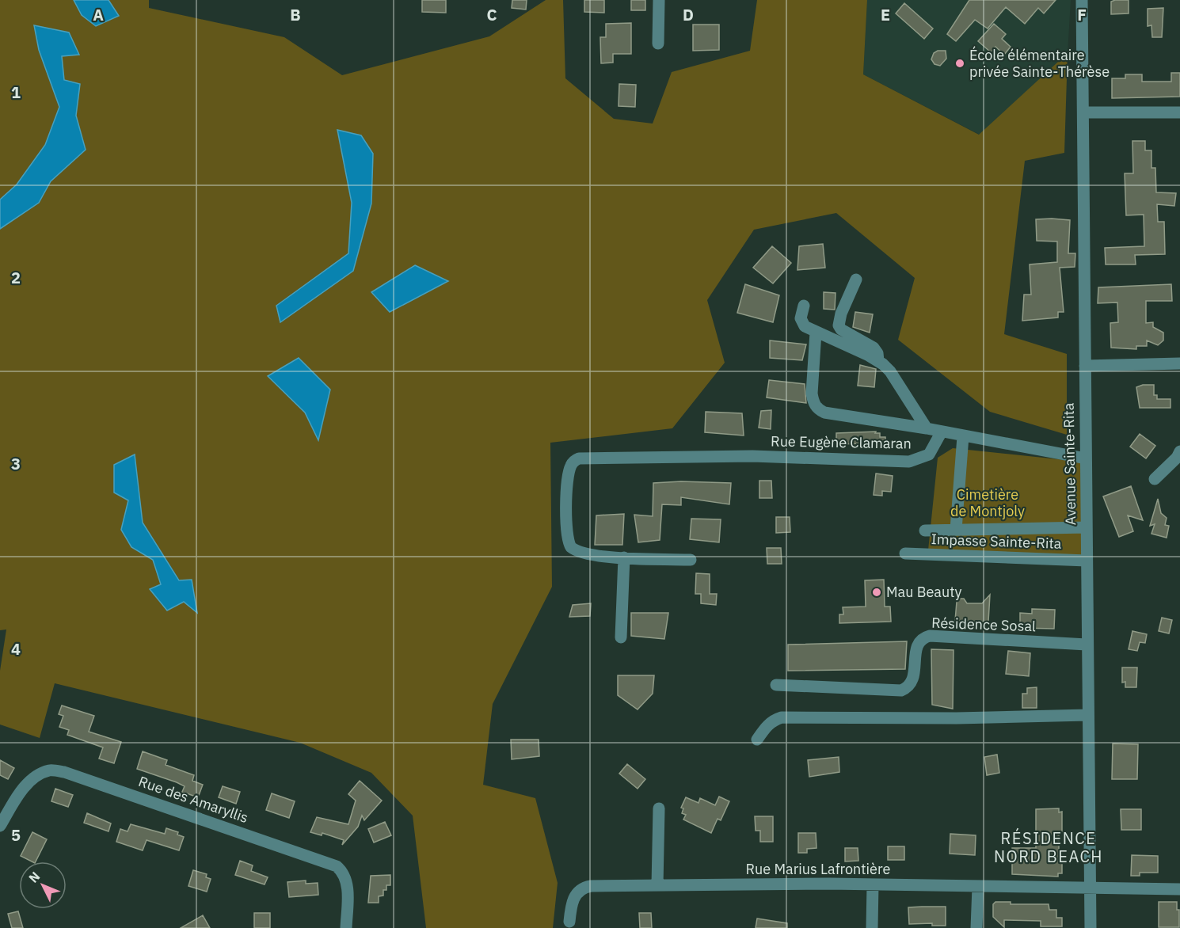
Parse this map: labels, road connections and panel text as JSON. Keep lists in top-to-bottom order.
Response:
{
  "streets": {
    "street": [
      "Rue Eugène Clamaran",
      "Avenue Sainte-Rita",
      "Impasse Sainte-Rita",
      "Résidence Sosal",
      "Rue des Amaryllis",
      "Rue Marius Lafrontière"
    ]
  },
  "crossings": [
    ["Avenue Sainte-Rita", "Impasse Sainte-Rita"],
    ["Avenue Sainte-Rita", "Résidence Sosal"],
    ["Avenue Sainte-Rita", "Rue Marius Lafrontière"]
  ],
  "districts": ["RÉSIDENCE NORD BEACH"],
  "parks": ["Cimetière de Montjoly"],
  "places": ["École élémentaire privée Sainte-Thérèse", "Mau Beauty"],
  "north": "top left",
  "grid": {
    "columns": [
      "A",
      "B",
      "C",
      "D",
      "E",
      "F"
    ],
    "rows": [
      "1",
      "2",
      "3",
      "4",
      "5"
    ]
  }
}
